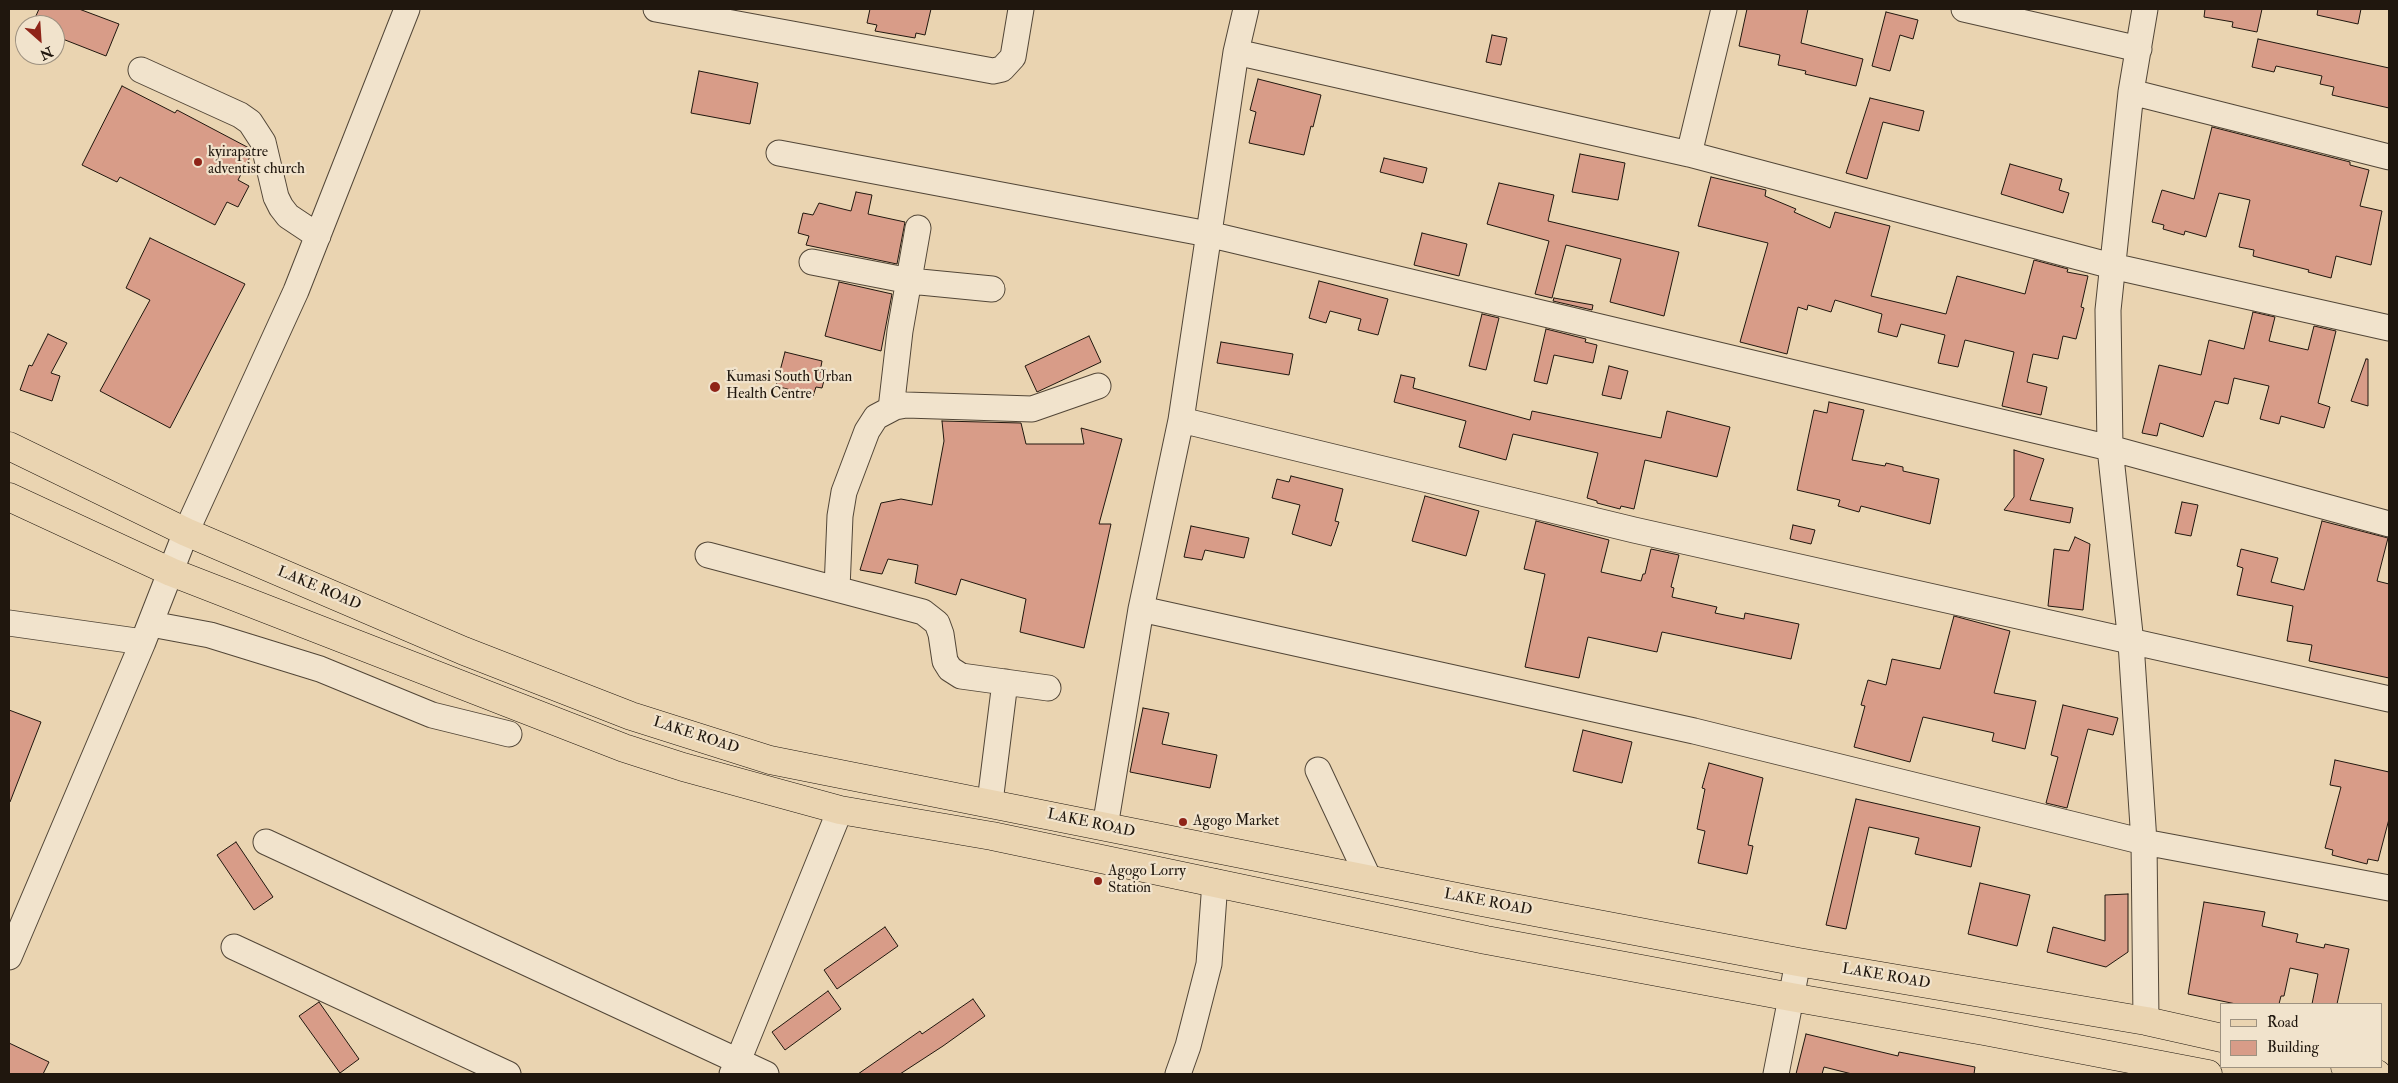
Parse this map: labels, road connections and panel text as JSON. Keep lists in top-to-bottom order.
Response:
{
  "streets": {
    "main road": ["LAKE ROAD"]
  },
  "places": [
    "kyirapatre adventist church",
    "Kumasi South Urban Health Centre",
    "Agogo Market",
    "Agogo Lorry Station"
  ],
  "legend": ["Road", "Building"],
  "north": "bottom right"
}
